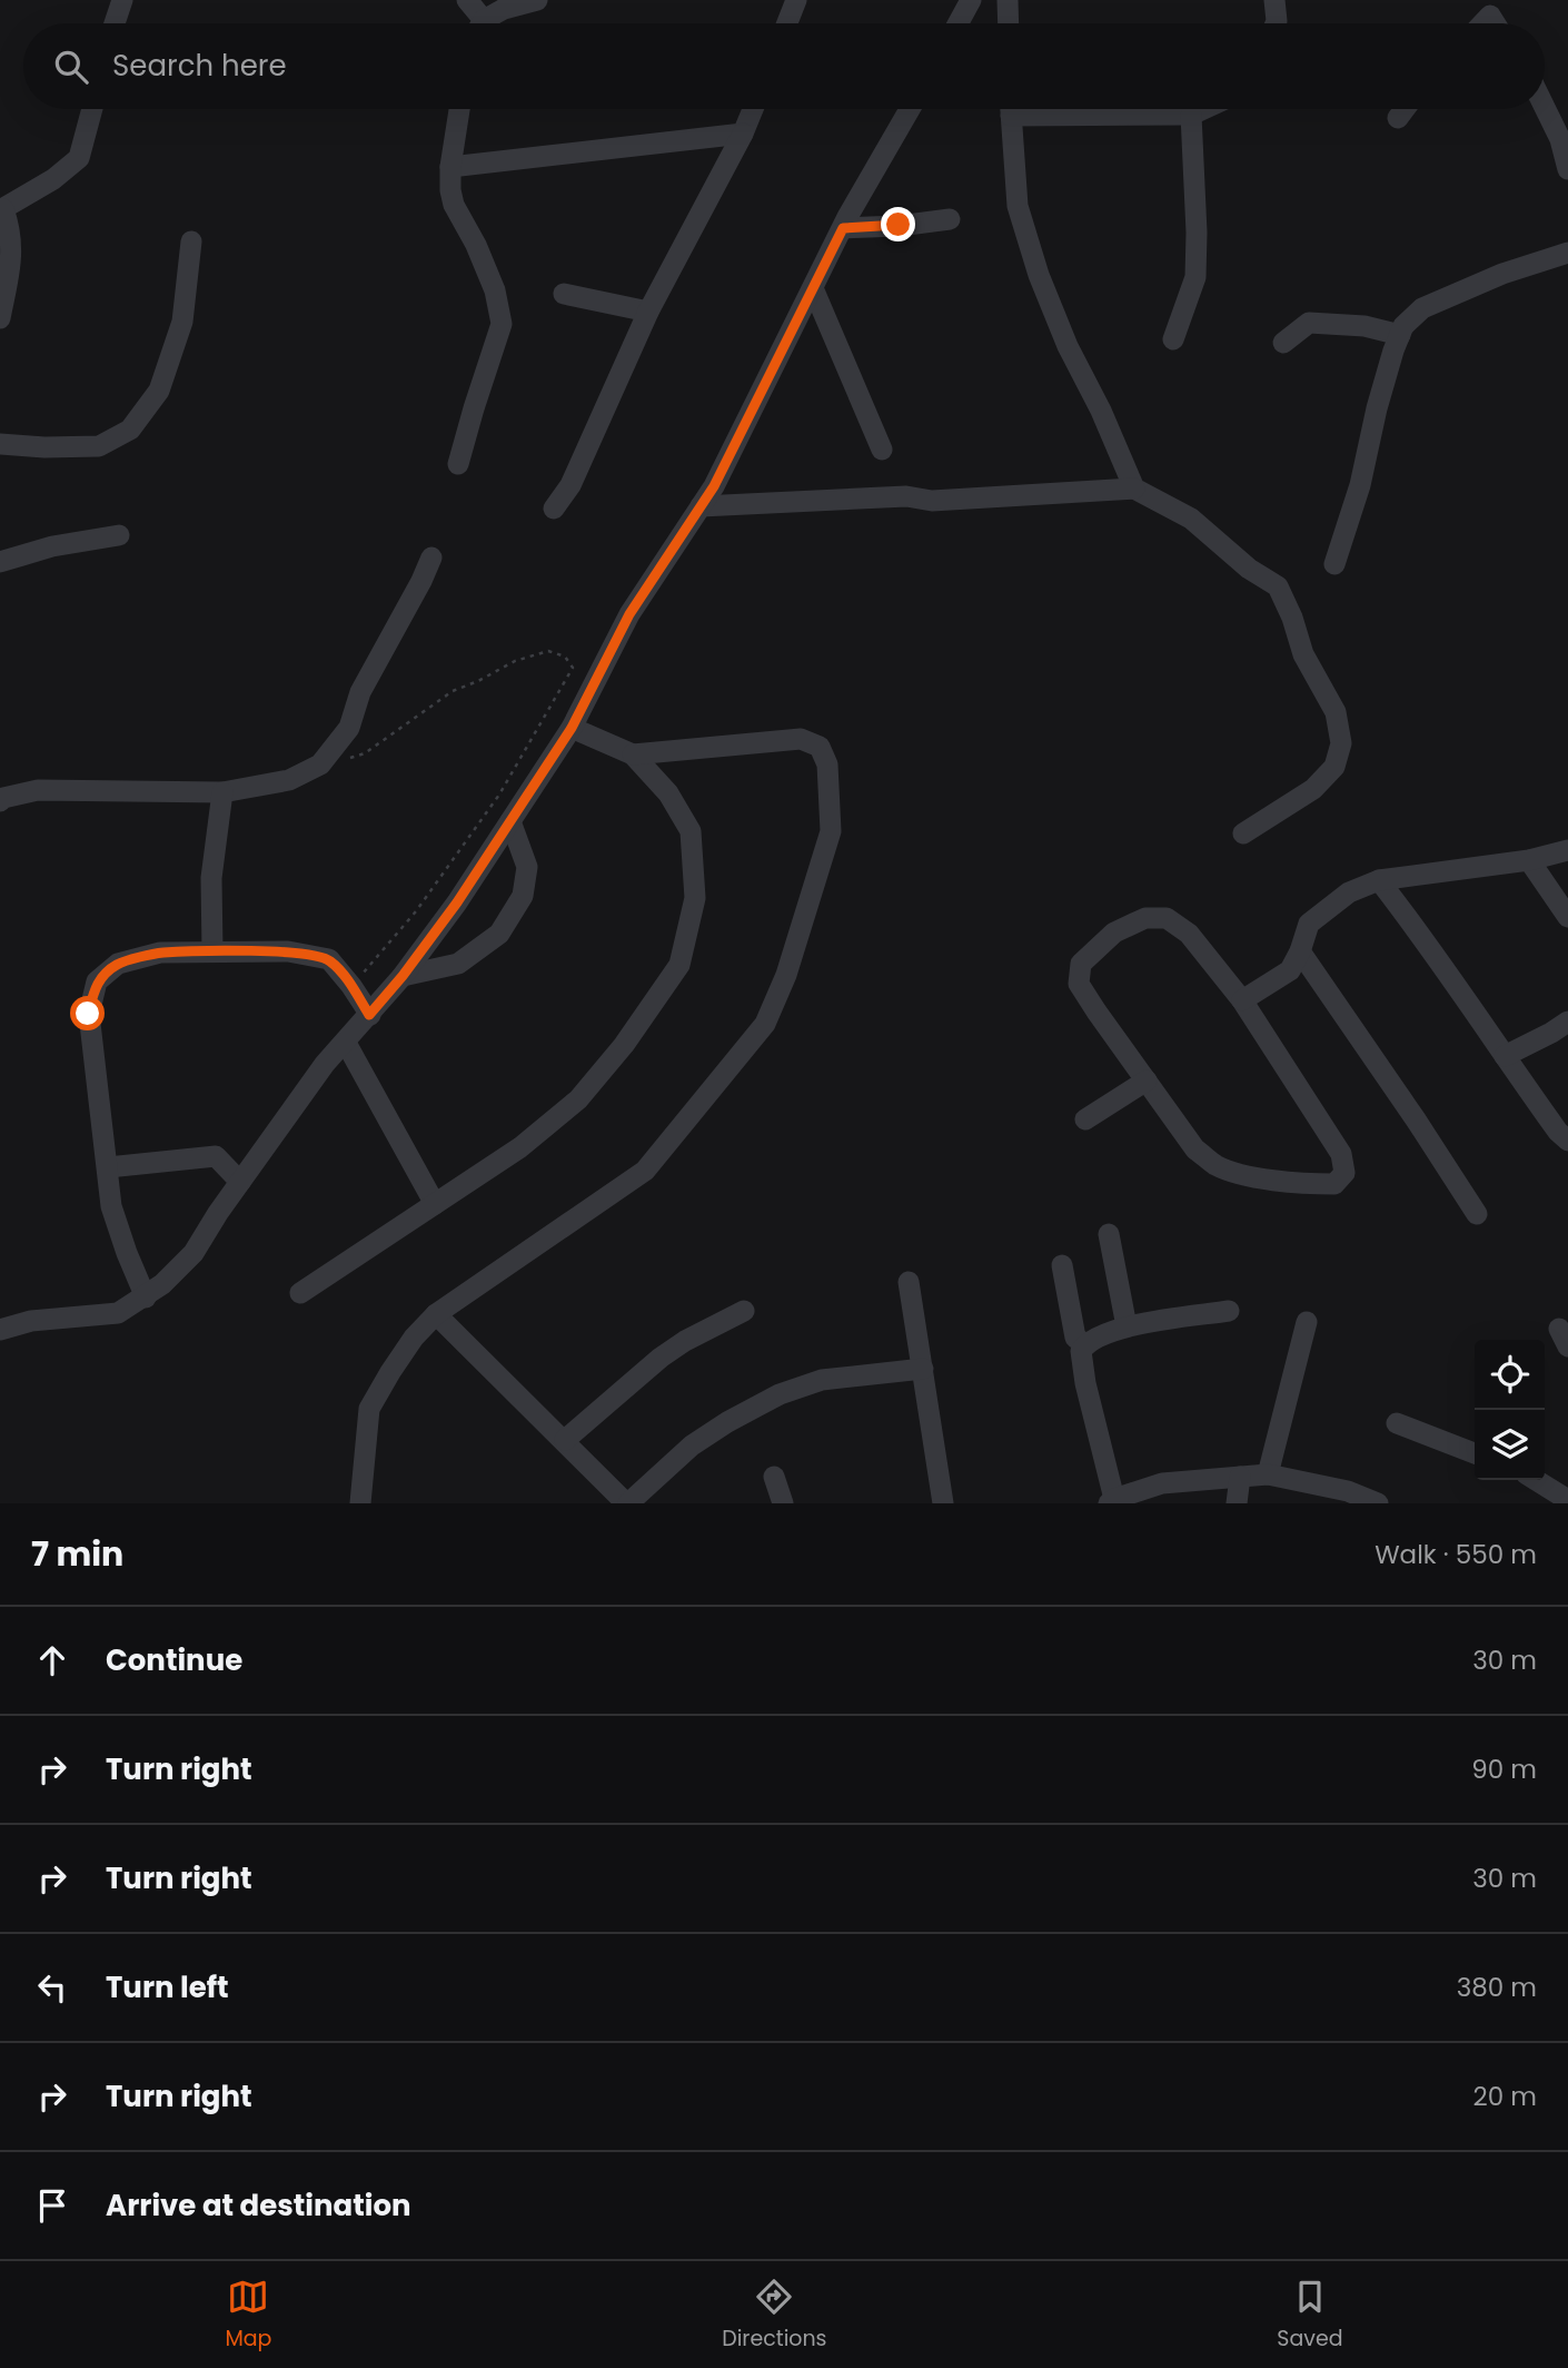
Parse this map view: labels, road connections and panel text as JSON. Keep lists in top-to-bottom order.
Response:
{
  "page": {
    "search": "Search here",
    "heading": ["7 min", "Walk · 550 m"],
    "list": [
      ["Continue", "30 m"],
      ["Turn right", "90 m"],
      ["Turn right", "30 m"],
      ["Turn left", "380 m"],
      ["Turn right", "20 m"],
      "Arrive at destination"
    ],
    "nav": ["Map", "Directions", "Saved"]
  }
}
